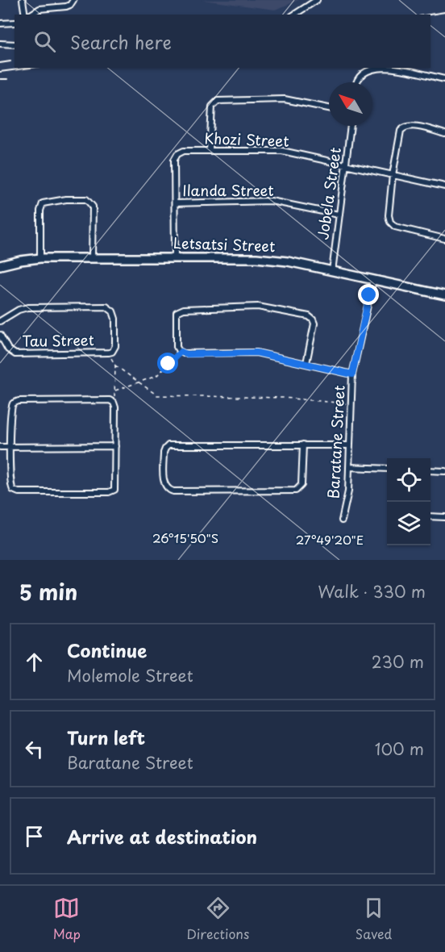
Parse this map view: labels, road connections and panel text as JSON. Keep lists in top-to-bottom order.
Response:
{
  "streets": {
    "street": [
      "Khozi Street",
      "Ilanda Street",
      "Jobela Street",
      "Letsatsi Street",
      "Tau Street",
      "Baratane Street"
    ]
  },
  "crossings": [
    ["Khozi Street", "Ilanda Street"],
    ["Khozi Street", "Jobela Street"],
    ["Khozi Street", "Letsatsi Street"],
    ["Ilanda Street", "Jobela Street"],
    ["Jobela Street", "Letsatsi Street"],
    ["Letsatsi Street", "Baratane Street"]
  ],
  "north": "top left",
  "page": {
    "search": "Search here",
    "heading": ["5 min", "Walk · 330 m"],
    "list": [
      ["Continue", "Molemole Street", "230 m"],
      ["Turn left", "Baratane Street", "100 m"],
      "Arrive at destination"
    ],
    "nav": ["Map", "Directions", "Saved"]
  },
  "coordinates": ["26°15'50\"S", "27°49'20\"E"]
}
